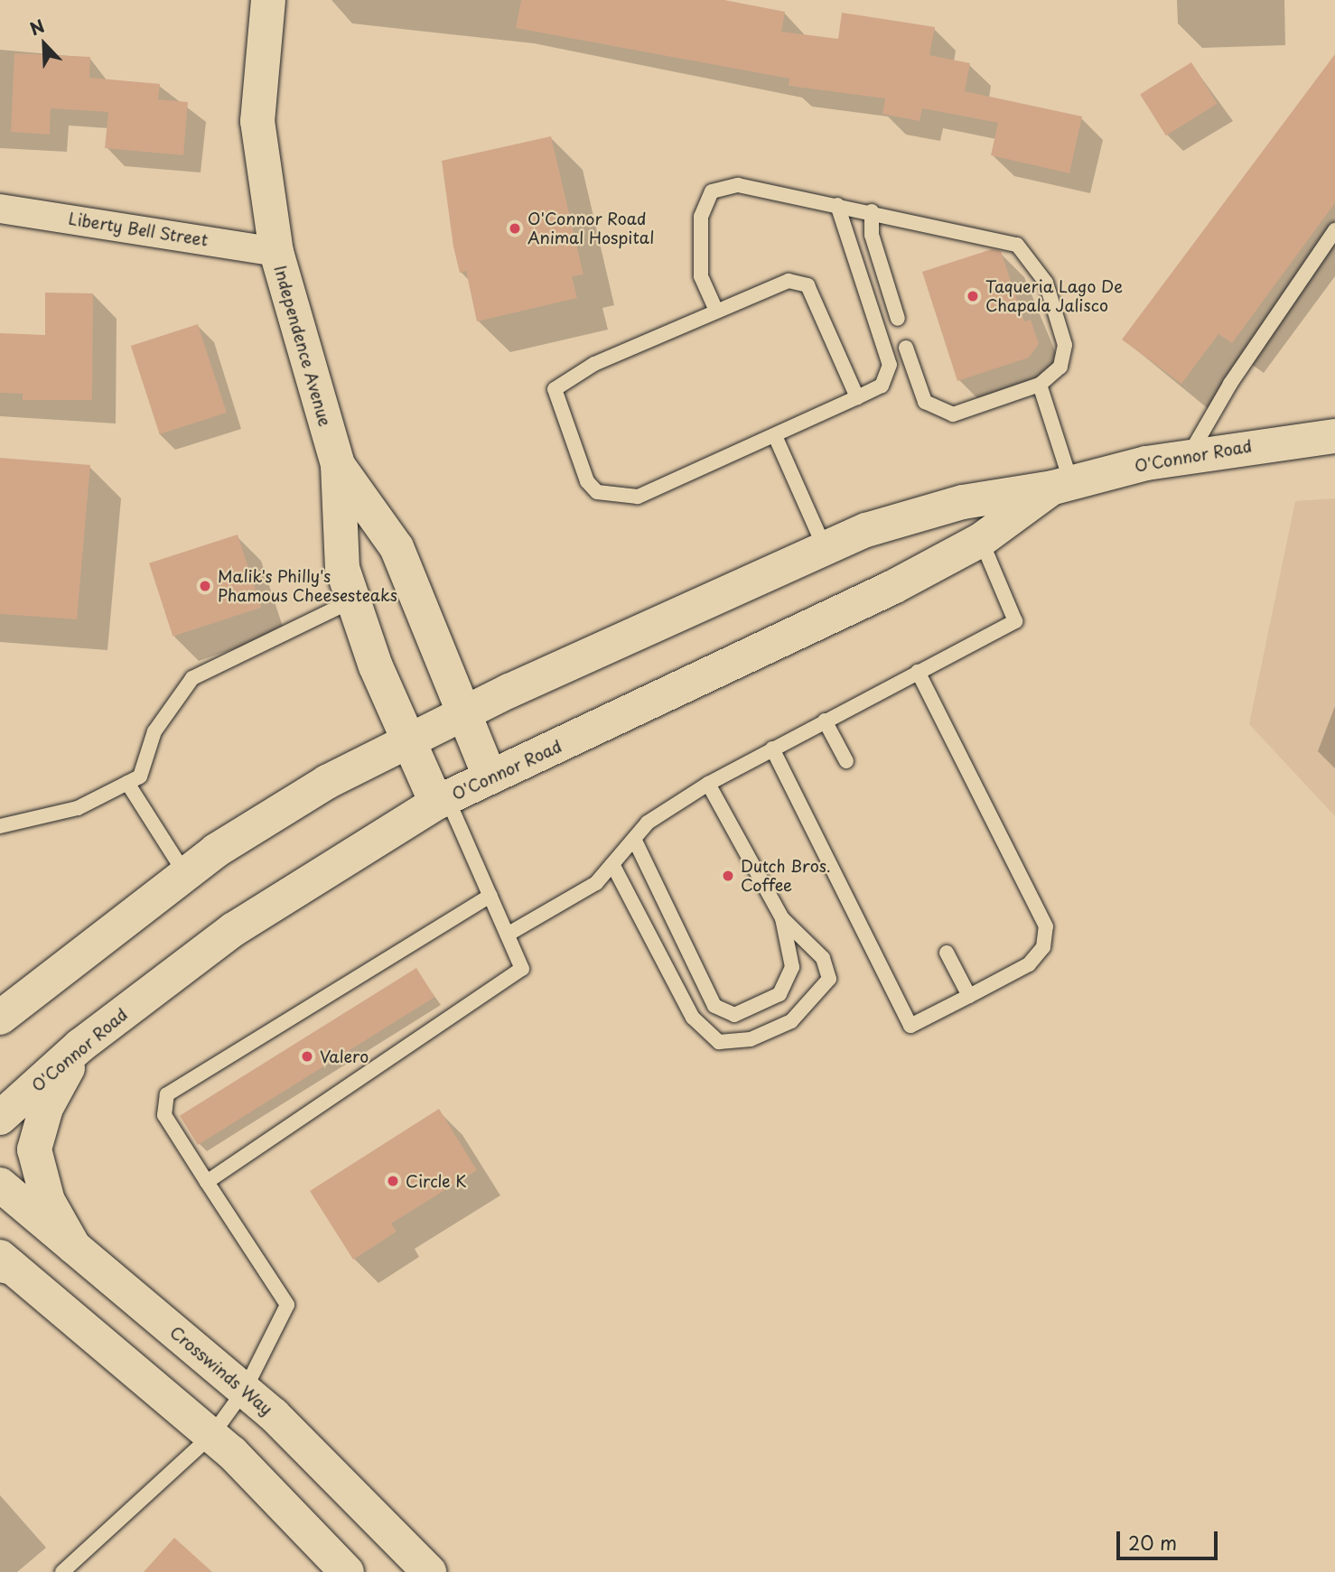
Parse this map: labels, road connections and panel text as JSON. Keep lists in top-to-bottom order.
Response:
{
  "streets": {
    "main road": ["Independence Avenue", "O'Connor Road", "Crosswinds Way"],
    "street": ["Liberty Bell Street"]
  },
  "crossings": [
    ["Liberty Bell Street", "Independence Avenue"],
    ["Independence Avenue", "O'Connor Road"]
  ],
  "places": [
    "O'Connor Road Animal Hospital",
    "Taqueria Lago De Chapala Jalisco",
    "Malik's Philly's Phamous Cheesesteaks",
    "Dutch Bros. Coffee",
    "Valero",
    "Circle K"
  ],
  "scale_bar": "20 m",
  "north": "top left"
}
